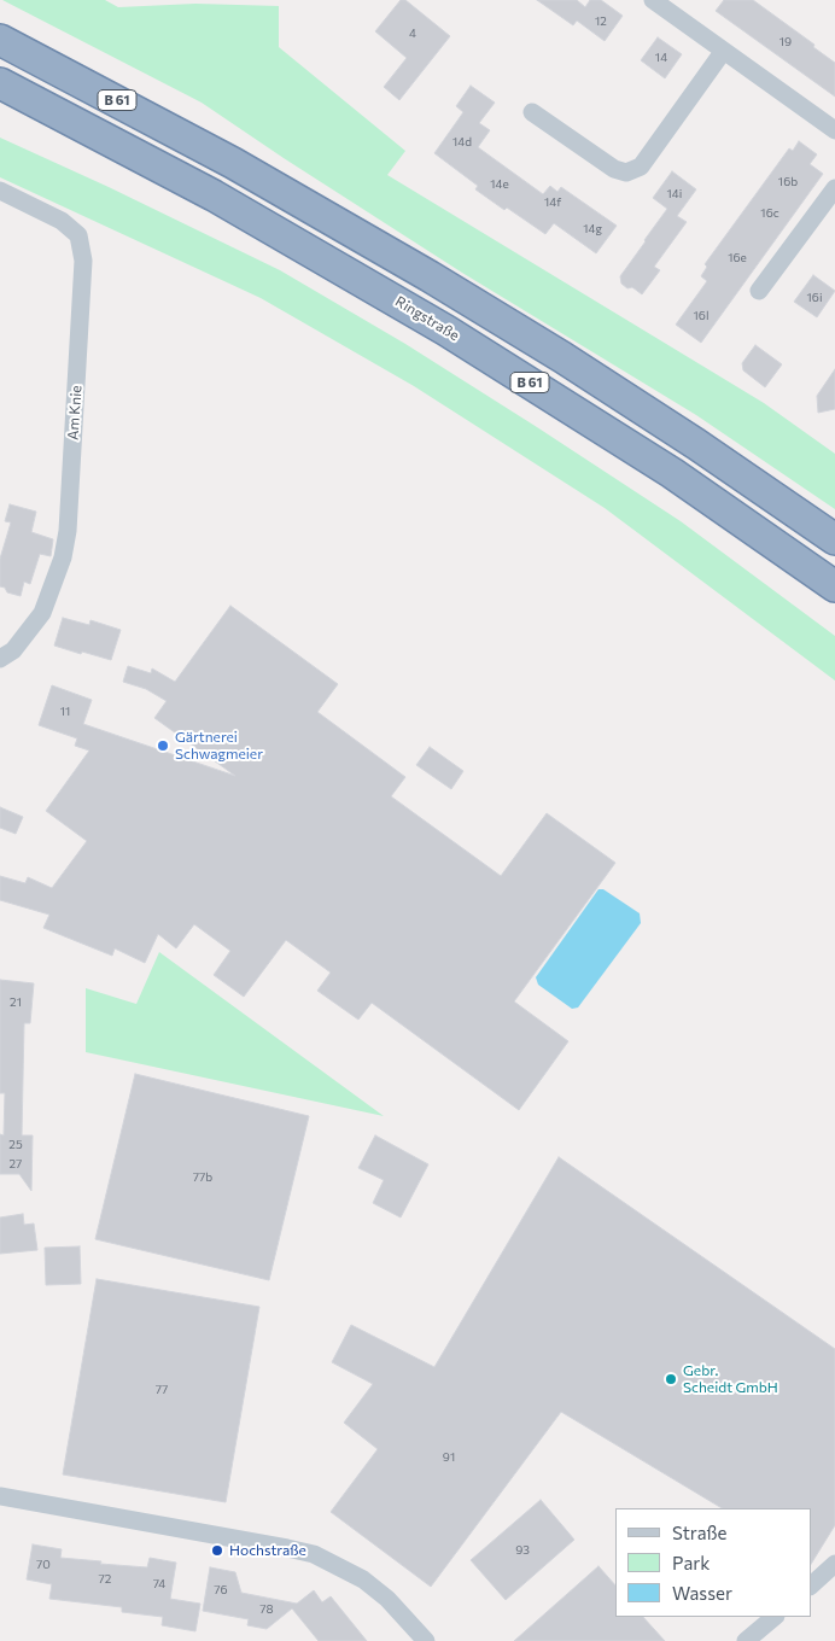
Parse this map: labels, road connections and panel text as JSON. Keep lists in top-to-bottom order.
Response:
{
  "streets": {
    "highway": ["B 61", "Ringstraße"],
    "street": ["Am Knie"]
  },
  "places": ["Gärtnerei Schwagmeier", "Gebr. Scheidt GmbH", "Hochstraße"],
  "house_numbers": [
    "12",
    "4",
    "19",
    "14",
    "14d",
    "16b",
    "14e",
    "14i",
    "14f",
    "16c",
    "14g",
    "16e",
    "16i",
    "16l",
    "11",
    "21",
    "25",
    "27",
    "77b",
    "77",
    "91",
    "93",
    "70",
    "72",
    "74",
    "76",
    "78"
  ],
  "legend": ["Straße", "Park", "Wasser"]
}
